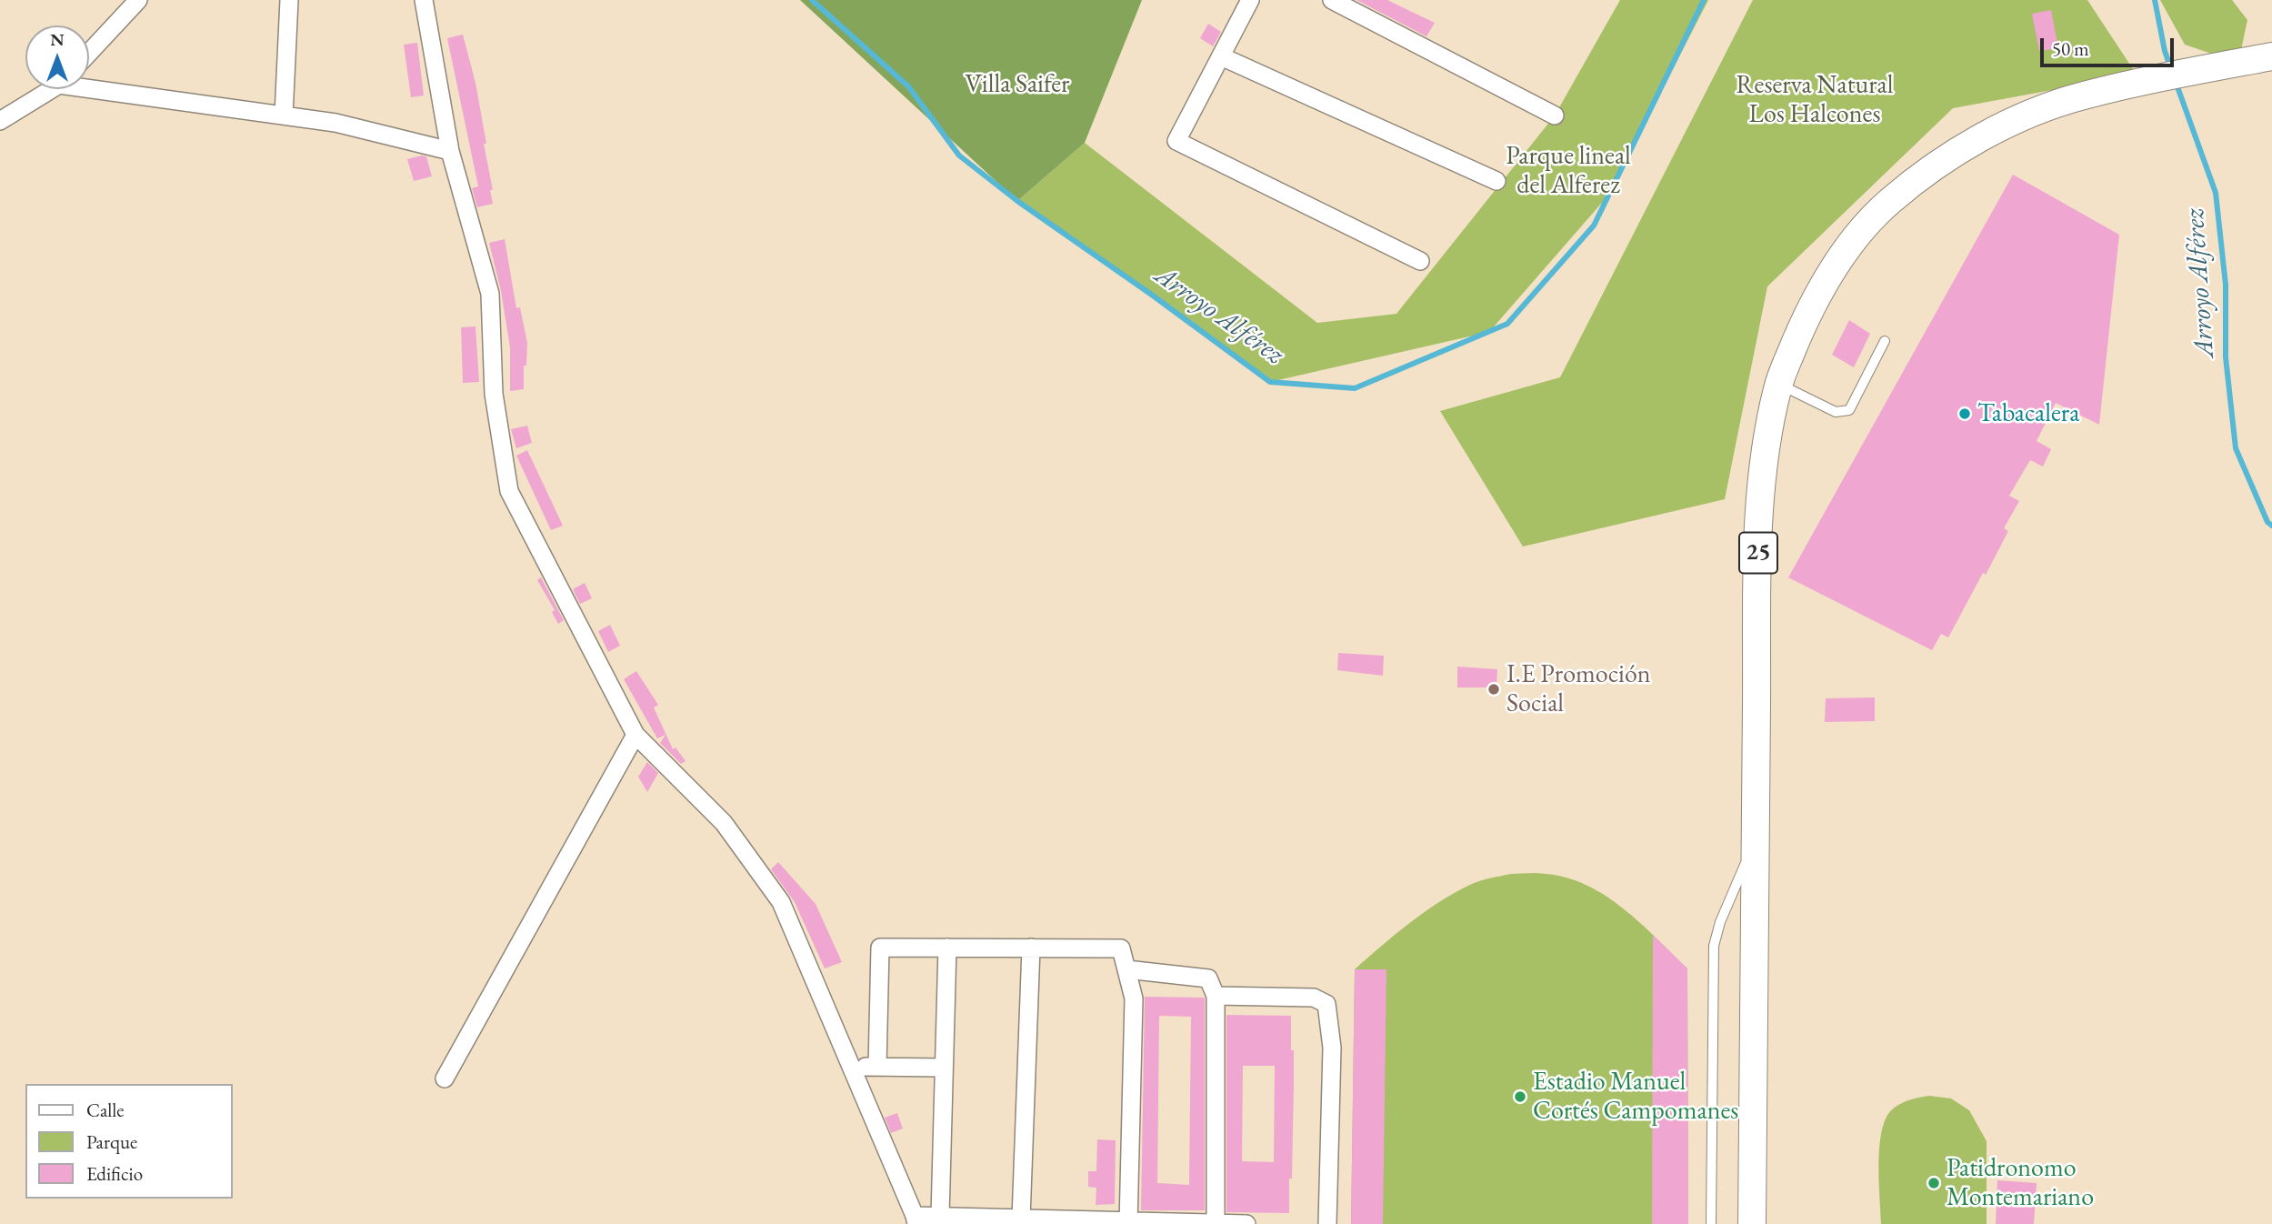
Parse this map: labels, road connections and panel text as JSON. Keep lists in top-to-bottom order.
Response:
{
  "streets": {
    "main road": ["25"]
  },
  "water": ["Arroyo Alférez"],
  "parks": ["Villa Saifer", "Reserva Natural Los Halcones", "Parque lineal del Alferez"],
  "places": [
    "Tabacalera",
    "I.E Promoción Social",
    "Estadio Manuel Cortés Campomanes",
    "Patidronomo Montemariano"
  ],
  "legend": ["Calle", "Parque", "Edificio"],
  "scale_bar": "50 m",
  "north": "top"
}
